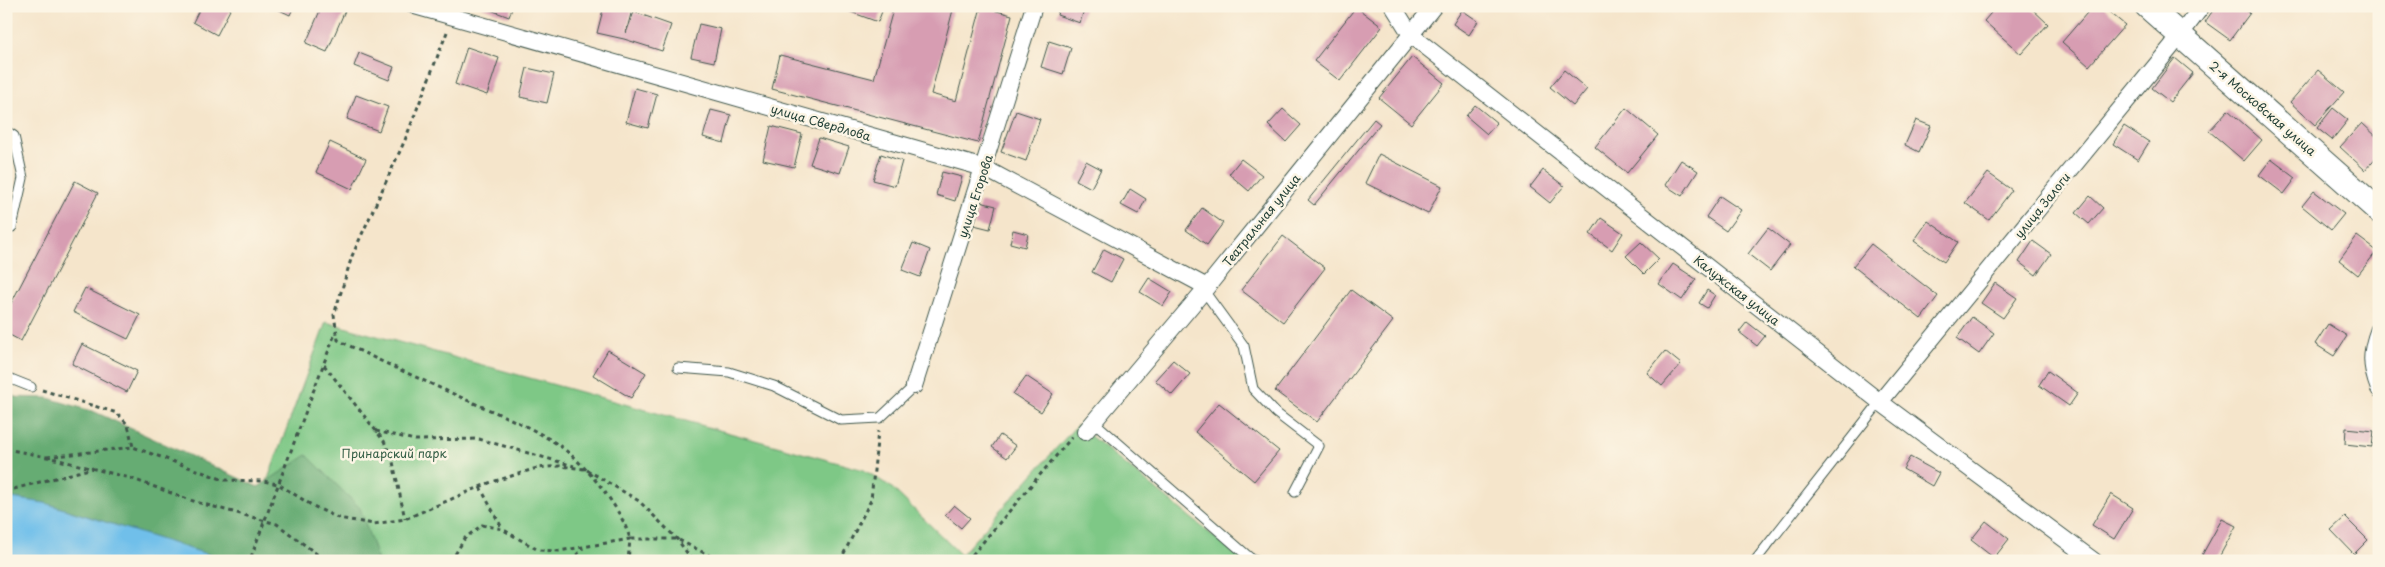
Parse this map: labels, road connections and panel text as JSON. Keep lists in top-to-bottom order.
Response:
{
  "streets": {
    "street": [
      "2-я Московская улица",
      "улица Свердлова",
      "улица Егорова",
      "улица Залоги",
      "Театральная улица",
      "Калужская улица"
    ]
  },
  "crossings": [
    ["2-я Московская улица", "улица Залоги"],
    ["улица Свердлова", "улица Егорова"],
    ["улица Свердлова", "Театральная улица"],
    ["улица Залоги", "Калужская улица"],
    ["Театральная улица", "Калужская улица"]
  ],
  "parks": ["Принарский парк"]
}
